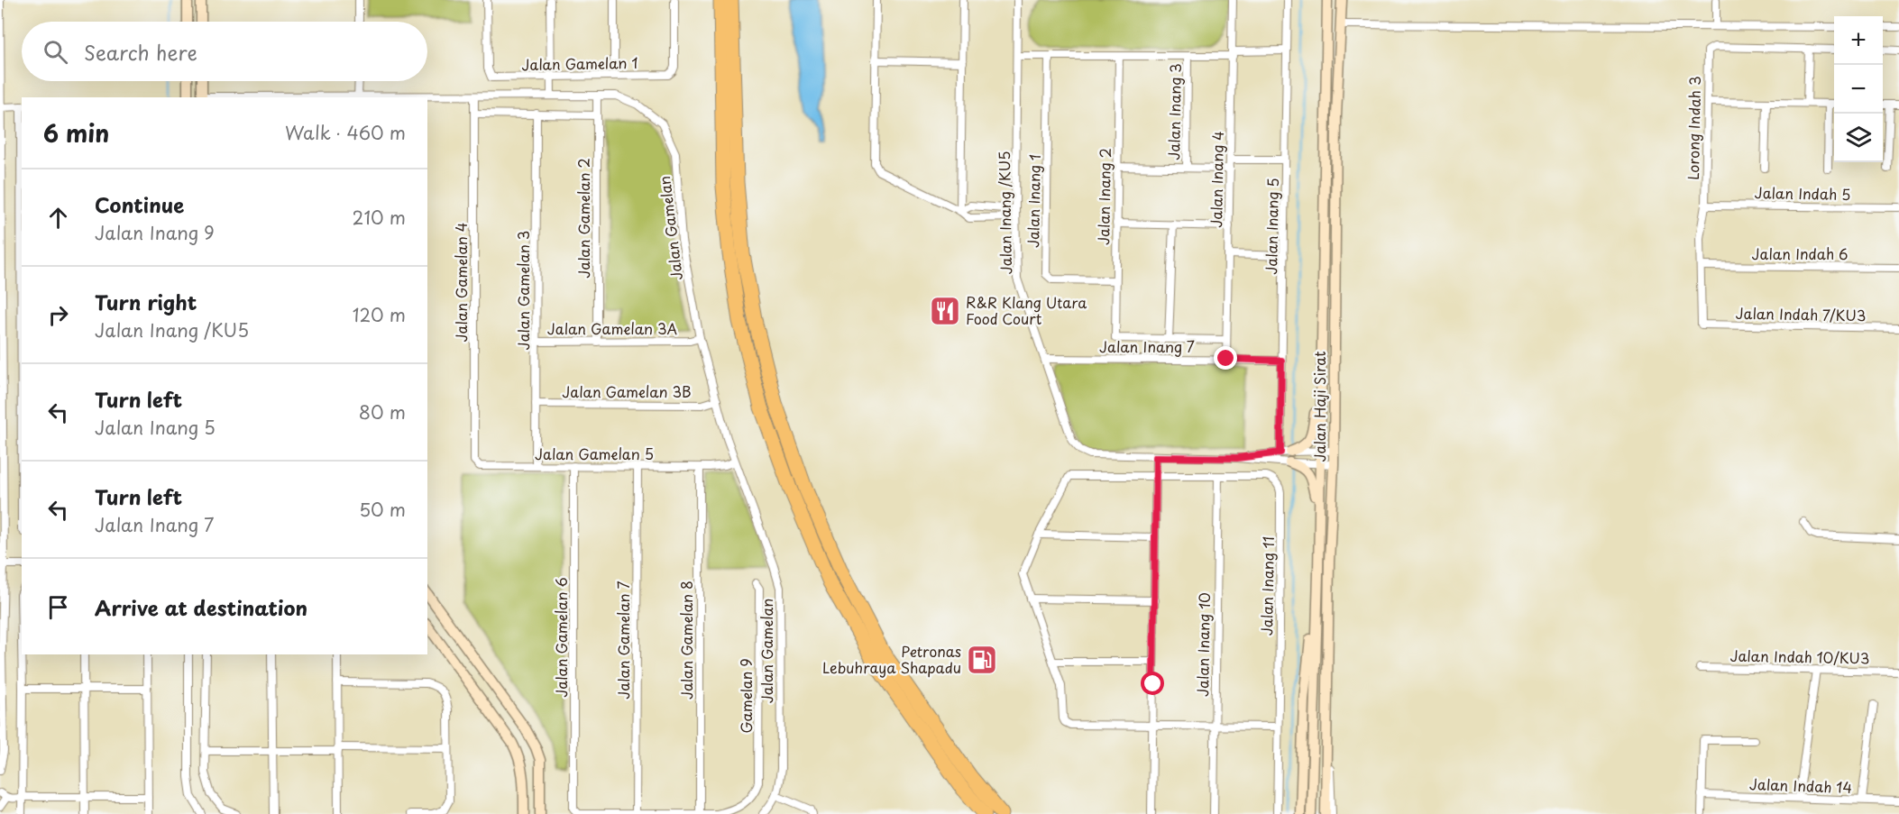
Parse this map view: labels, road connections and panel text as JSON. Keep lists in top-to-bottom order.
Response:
{
  "streets": {
    "main road": ["Jalan Haji Sirat"],
    "street": [
      "Jalan Gamelan 1",
      "Jalan Inang 3",
      "Lorong Indah 3",
      "Jalan Inang 4",
      "Jalan Indah 5",
      "Jalan Inang 2",
      "Jalan Inang 1",
      "Jalan Inang /KU5",
      "Jalan Gamelan 2",
      "Jalan Inang 5",
      "Jalan Gamelan",
      "Jalan Indah 6",
      "Jalan Gamelan 4",
      "Jalan Gamelan 3",
      "Jalan Indah 7/KU3",
      "Jalan Gamelan 3A",
      "Jalan Inang 7",
      "Jalan Gamelan 3B",
      "Jalan Gamelan 5",
      "Jalan Inang 11",
      "Jalan Gamelan 6",
      "Jalan Gamelan 7",
      "Jalan Gamelan 8",
      "Jalan Inang 10",
      "Jalan Indah 10/KU3",
      "Gamelan 9",
      "Jalan Indah 14"
    ]
  },
  "crossings": [
    ["Lorong Indah 3", "Jalan Indah 5"],
    ["Lorong Indah 3", "Jalan Indah 6"],
    ["Lorong Indah 3", "Jalan Indah 7/KU3"],
    ["Jalan Inang 4", "Jalan Inang 7"],
    ["Jalan Inang 2", "Jalan Inang 1"],
    ["Jalan Inang /KU5", "Jalan Inang 5"],
    ["Jalan Inang /KU5", "Jalan Inang 7"],
    ["Jalan Gamelan 2", "Jalan Gamelan"],
    ["Jalan Gamelan 2", "Jalan Gamelan 3A"],
    ["Jalan Inang 5", "Jalan Inang 7"],
    ["Jalan Gamelan", "Jalan Gamelan 4"],
    ["Jalan Gamelan", "Jalan Gamelan 3A"],
    ["Jalan Gamelan", "Jalan Gamelan 3B"],
    ["Jalan Gamelan", "Jalan Gamelan 5"],
    ["Jalan Gamelan 4", "Jalan Gamelan 5"],
    ["Jalan Gamelan 3", "Jalan Gamelan 3A"],
    ["Jalan Gamelan 3", "Jalan Gamelan 3B"],
    ["Jalan Gamelan 3", "Jalan Gamelan 5"],
    ["Jalan Gamelan 5", "Jalan Gamelan 6"],
    ["Jalan Gamelan 5", "Jalan Gamelan 7"],
    ["Jalan Gamelan 5", "Jalan Gamelan 8"],
    ["Jalan Inang 11", "Jalan Inang 10"],
    ["Jalan Gamelan 6", "Jalan Gamelan 7"],
    ["Jalan Gamelan 8", "Gamelan 9"]
  ],
  "places": {
    "restaurant": ["R&R Klang Utara Food Court"],
    "fuel station": ["Petronas Lebuhraya Shapadu"]
  },
  "page": {
    "map_buttons": ["+", "−"],
    "search": "Search here",
    "heading": ["6 min", "Walk · 460 m"],
    "list": [
      ["Continue", "Jalan Inang 9", "210 m"],
      ["Turn right", "Jalan Inang /KU5", "120 m"],
      ["Turn left", "Jalan Inang 5", "80 m"],
      ["Turn left", "Jalan Inang 7", "50 m"],
      "Arrive at destination"
    ]
  }
}
